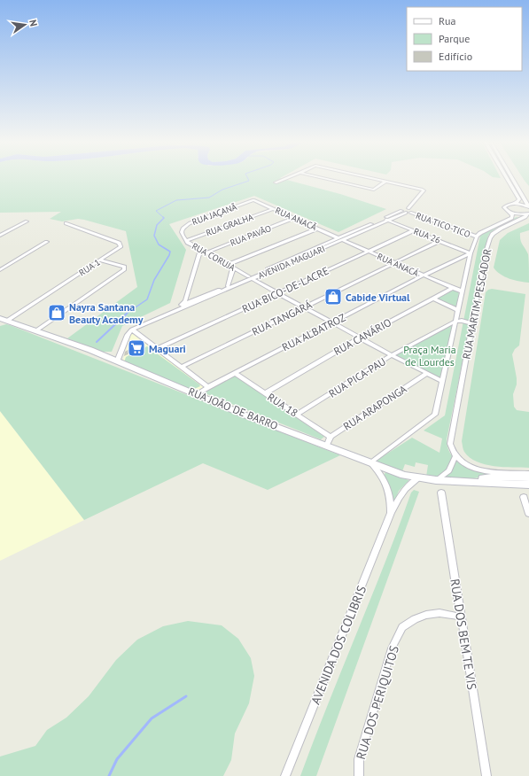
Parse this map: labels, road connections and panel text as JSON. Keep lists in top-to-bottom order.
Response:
{
  "streets": {
    "street": [
      "RUA JAÇANÃ",
      "RUA ANACÃ",
      "RUA GRALHA",
      "RUA TICO-TICO",
      "RUA PAVÃO",
      "RUA 26",
      "RUA CORUJA",
      "AVENIDA MAGUARI",
      "RUA ANACÁ",
      "RUA 1",
      "RUA BICO-DE-LACRE",
      "RUA MARTIM PESCADOR",
      "RUA TANGARÁ",
      "RUA ALBATROZ",
      "RUA CANÁRIO",
      "RUA PICA-PAU",
      "RUA 18",
      "RUA ARAPONGA",
      "RUA JOÃO DE BARRO",
      "RUA DOS BEM TE VIS",
      "AVENIDA DOS COLIBRIS",
      "RUA DOS PERIQUITOS"
    ]
  },
  "crossings": [
    ["RUA JAÇANÃ", "RUA ANACÃ"],
    ["RUA JAÇANÃ", "RUA CORUJA"],
    ["RUA ANACÃ", "RUA GRALHA"],
    ["RUA ANACÃ", "RUA PAVÃO"],
    ["RUA ANACÃ", "AVENIDA MAGUARI"],
    ["RUA ANACÃ", "RUA ANACÁ"],
    ["RUA GRALHA", "RUA CORUJA"],
    ["RUA TICO-TICO", "AVENIDA MAGUARI"],
    ["RUA TICO-TICO", "RUA MARTIM PESCADOR"],
    ["RUA PAVÃO", "RUA CORUJA"],
    ["RUA 26", "AVENIDA MAGUARI"],
    ["RUA 26", "RUA BICO-DE-LACRE"],
    ["RUA 26", "RUA MARTIM PESCADOR"],
    ["RUA 26", "RUA TANGARÁ"],
    ["RUA 26", "RUA ALBATROZ"],
    ["RUA CORUJA", "AVENIDA MAGUARI"],
    ["RUA CORUJA", "RUA BICO-DE-LACRE"],
    ["RUA CORUJA", "RUA MARTIM PESCADOR"],
    ["RUA CORUJA", "RUA TANGARÁ"],
    ["RUA CORUJA", "RUA ALBATROZ"],
    ["RUA CORUJA", "RUA CANÁRIO"],
    ["RUA CORUJA", "RUA PICA-PAU"],
    ["RUA CORUJA", "RUA ARAPONGA"],
    ["AVENIDA MAGUARI", "RUA ANACÁ"],
    ["RUA ANACÁ", "RUA BICO-DE-LACRE"],
    ["RUA ANACÁ", "RUA TANGARÁ"],
    ["RUA ANACÁ", "RUA ALBATROZ"],
    ["RUA ANACÁ", "RUA CANÁRIO"],
    ["RUA 1", "RUA JOÃO DE BARRO"],
    ["RUA MARTIM PESCADOR", "RUA ALBATROZ"],
    ["RUA MARTIM PESCADOR", "RUA PICA-PAU"],
    ["RUA MARTIM PESCADOR", "RUA JOÃO DE BARRO"],
    ["RUA MARTIM PESCADOR", "AVENIDA DOS COLIBRIS"],
    ["RUA ALBATROZ", "RUA 18"],
    ["RUA ALBATROZ", "RUA JOÃO DE BARRO"],
    ["RUA CANÁRIO", "RUA 18"],
    ["RUA PICA-PAU", "RUA 18"],
    ["RUA 18", "RUA ARAPONGA"],
    ["RUA JOÃO DE BARRO", "AVENIDA DOS COLIBRIS"],
    ["RUA DOS BEM TE VIS", "RUA DOS PERIQUITOS"]
  ],
  "parks": ["Praça Maria de Lourdes"],
  "places": {
    "shop": ["Cabide Virtual", "Nayra Santana Beauty Academy"],
    "supermarket": ["Maguari"]
  },
  "legend": ["Rua", "Parque", "Edifício"],
  "north": "right"
}
